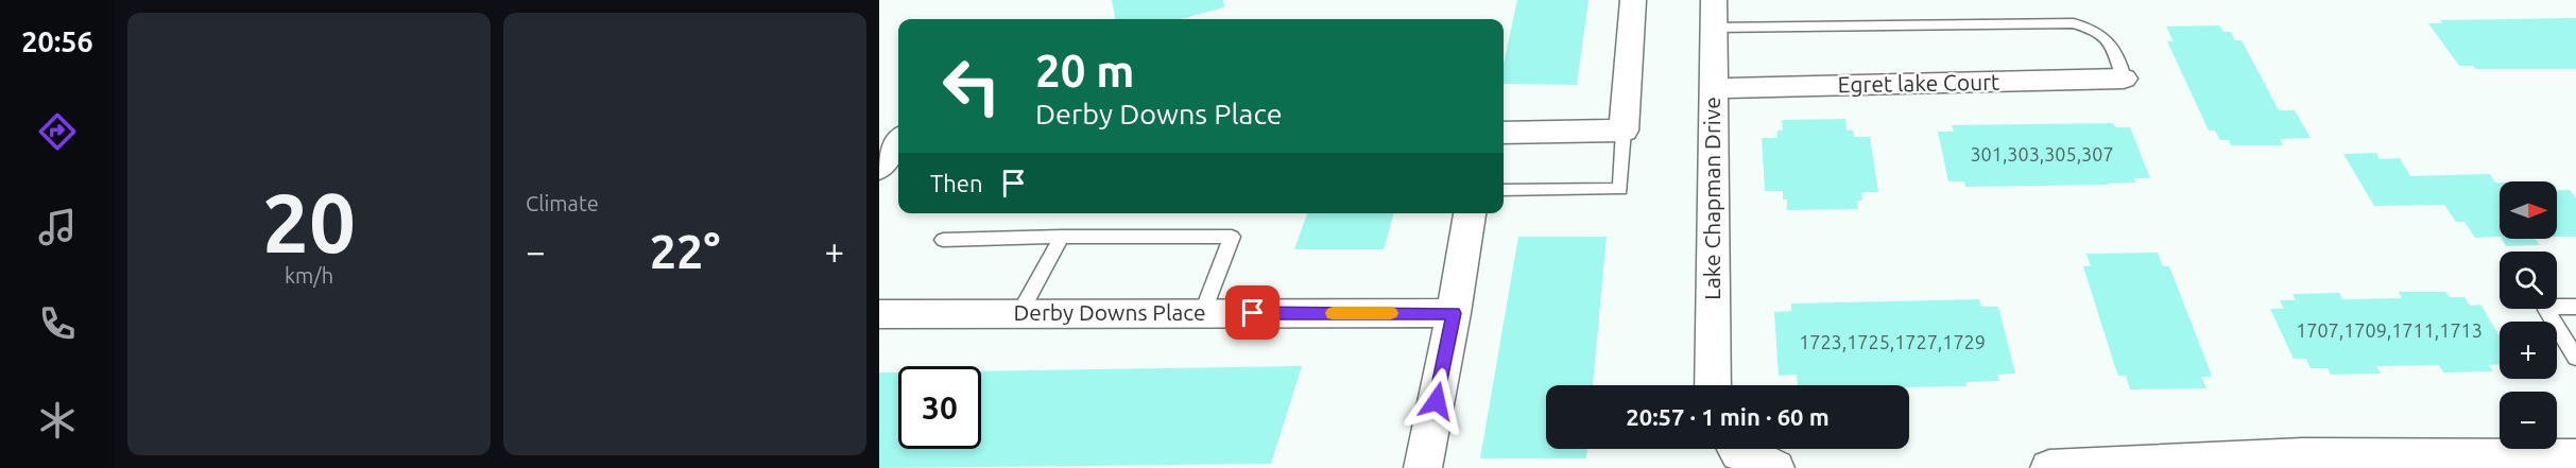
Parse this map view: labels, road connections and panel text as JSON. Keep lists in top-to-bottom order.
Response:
{
  "streets": {
    "street": ["Egret lake Court", "Lake Chapman Drive", "Derby Downs Place"]
  },
  "crossings": [
    ["Egret lake Court", "Lake Chapman Drive"]
  ],
  "house_numbers": ["301,303,305,307", "1707,1709,1711,1713", "1723,1725,1727,1729"],
  "north": "right",
  "page": {
    "tabs": "20:56",
    "tile": [
      ["20", "km/h"],
      "Climate"
    ],
    "turn": ["20 m", "Derby Downs Place"],
    "then": "Then",
    "map_buttons": ["+", "−"],
    "heat": ["−", "22°", "+"],
    "limit": "30",
    "trip": "20:57 · 1 min · 60 m"
  }
}
